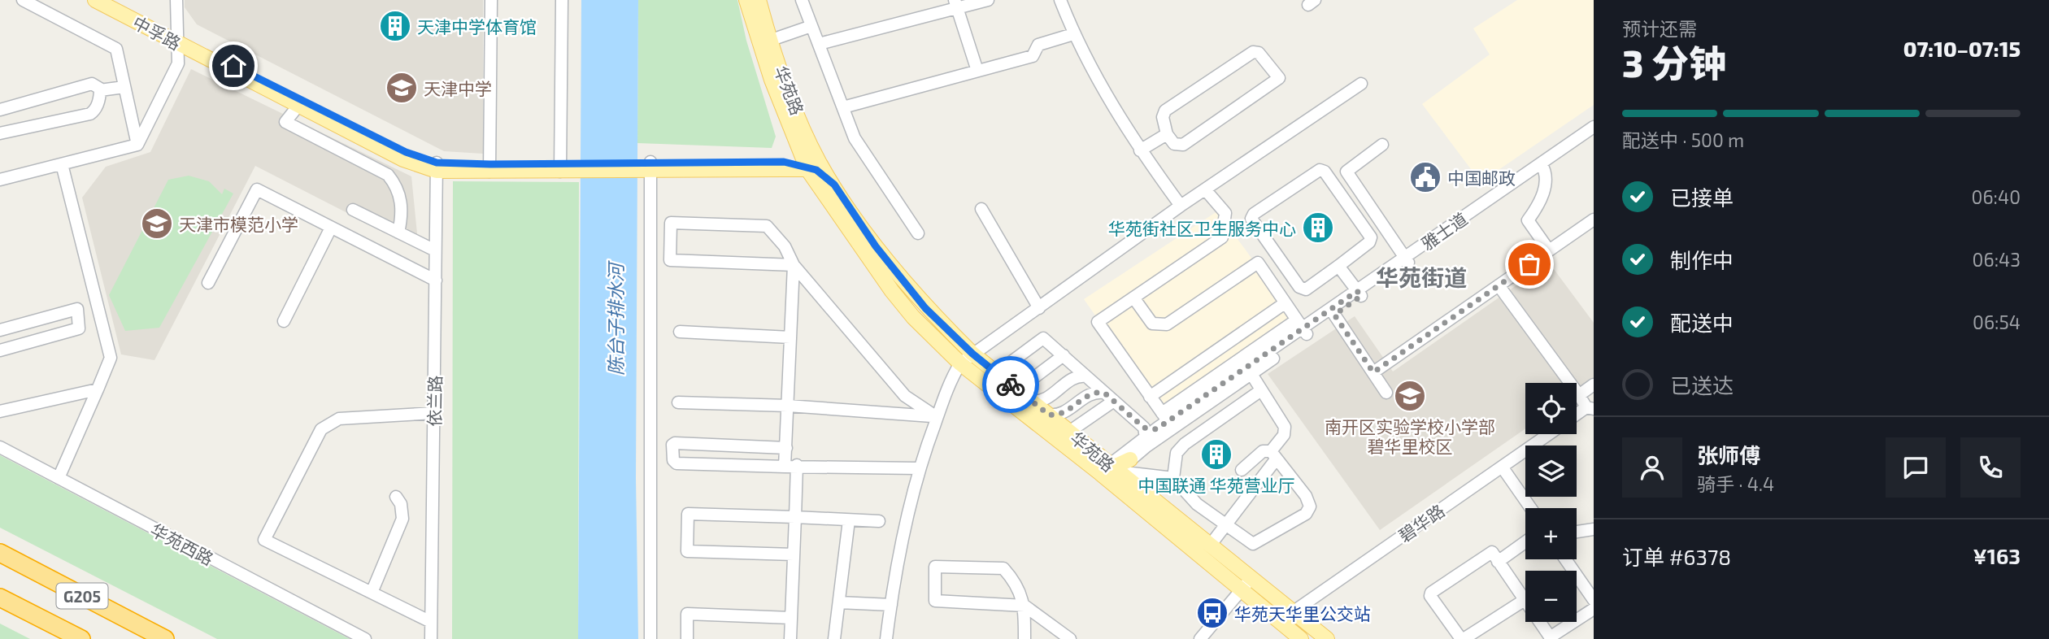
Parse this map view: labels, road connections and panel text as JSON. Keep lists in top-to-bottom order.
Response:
{
  "streets": {
    "highway": ["G205"],
    "main road": ["中孚路", "华苑路"],
    "street": [
      "雅士道",
      "依兰路",
      "碧华路",
      "华苑西路"
    ]
  },
  "crossings": [
    ["中孚路", "依兰路"],
    ["华苑路", "碧华路"]
  ],
  "districts": ["华苑街道"],
  "water": ["陈台子排水河"],
  "places": {
    "building": ["天津中学体育馆", "华苑街社区卫生服务中心", "中国联通 华苑营业厅"],
    "school or university": ["天津中学", "天津市模范小学", "南开区实验学校小学部 碧华里校区"],
    "public building": ["中国邮政"],
    "bus stop": ["华苑天华里公交站"]
  },
  "page": {
    "heading": ["3 分钟", "预计还需", "07:10–07:15"],
    "panel": [
      "张师傅",
      "骑手 · 4.4",
      "订单 #6378",
      "¥163"
    ],
    "bar": "配送中 · 500 m",
    "list": [
      ["已接单", "06:40"],
      ["制作中", "06:43"],
      ["配送中", "06:54"],
      "已送达"
    ],
    "map_buttons": ["+", "−"]
  }
}
